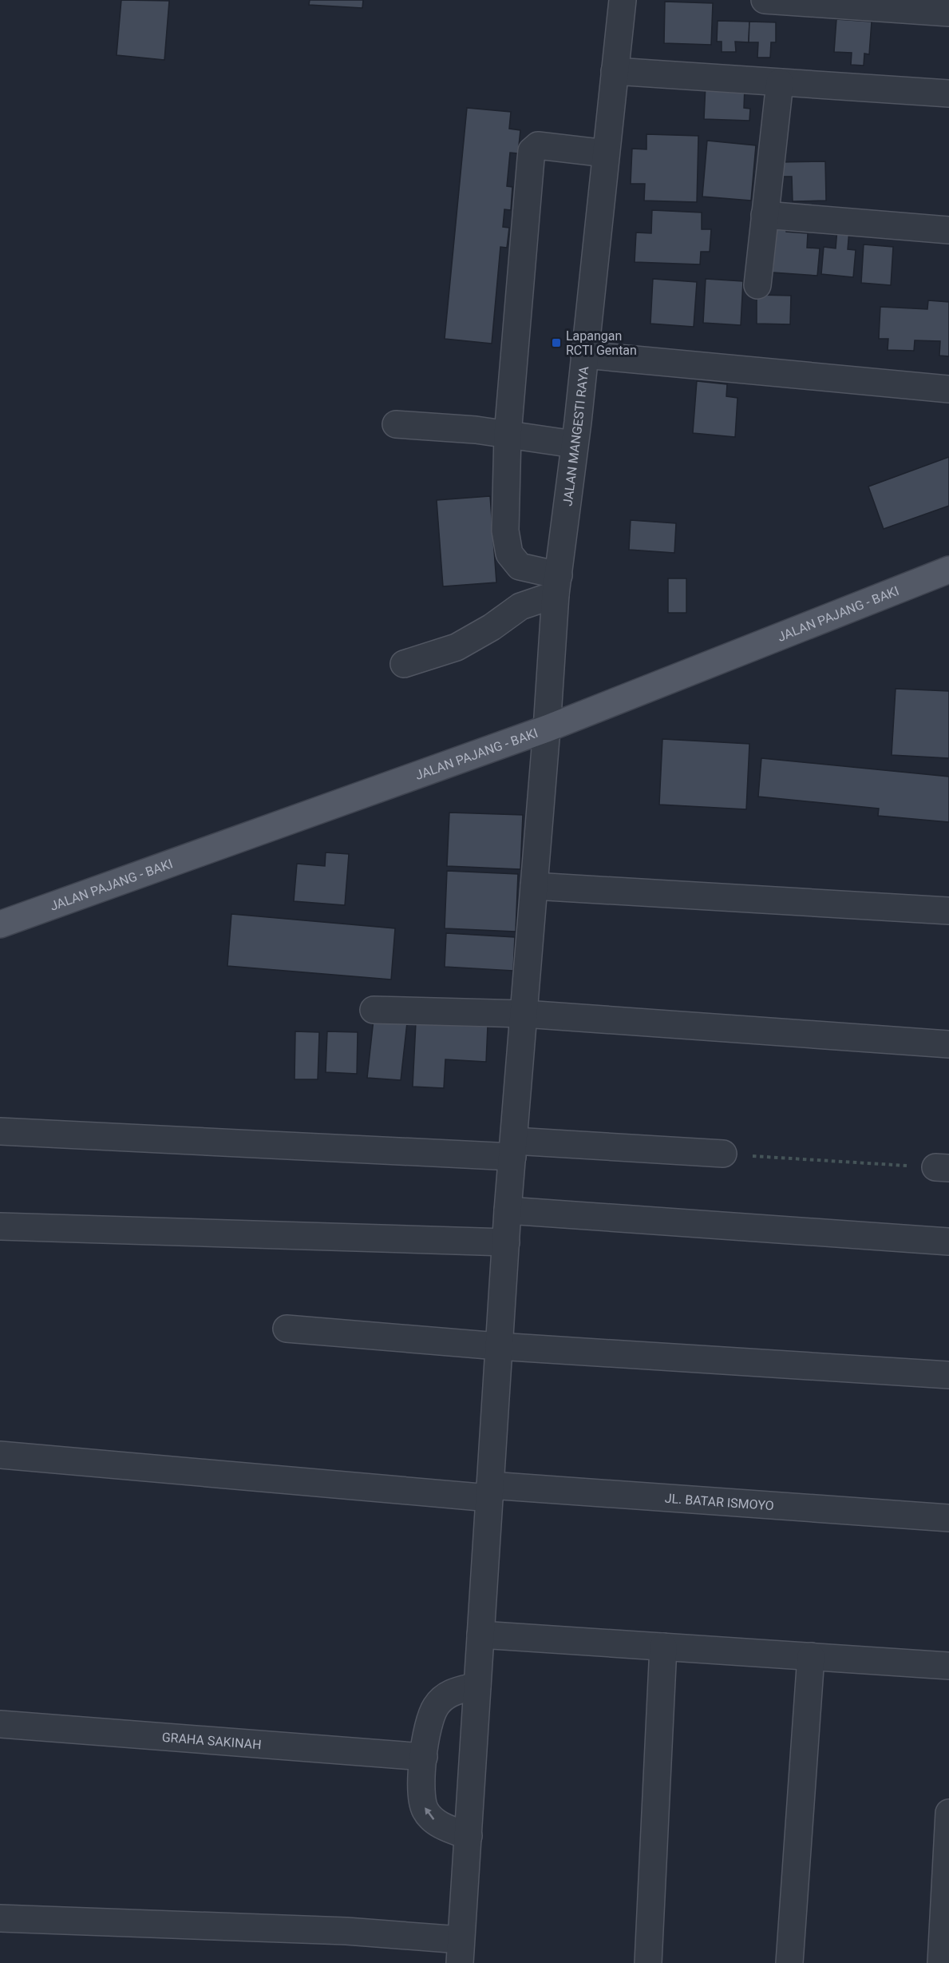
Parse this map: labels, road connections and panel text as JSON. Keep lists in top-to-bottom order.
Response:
{
  "streets": {
    "main road": ["JALAN PAJANG - BAKI"],
    "street": ["JALAN MANGESTI RAYA", "JL. BATAR ISMOYO", "GRAHA SAKINAH"]
  },
  "crossings": [
    ["JALAN MANGESTI RAYA", "JALAN PAJANG - BAKI"],
    ["JALAN MANGESTI RAYA", "JL. BATAR ISMOYO"]
  ],
  "places": {
    "transit": ["Lapangan RCTI Gentan"]
  }
}
